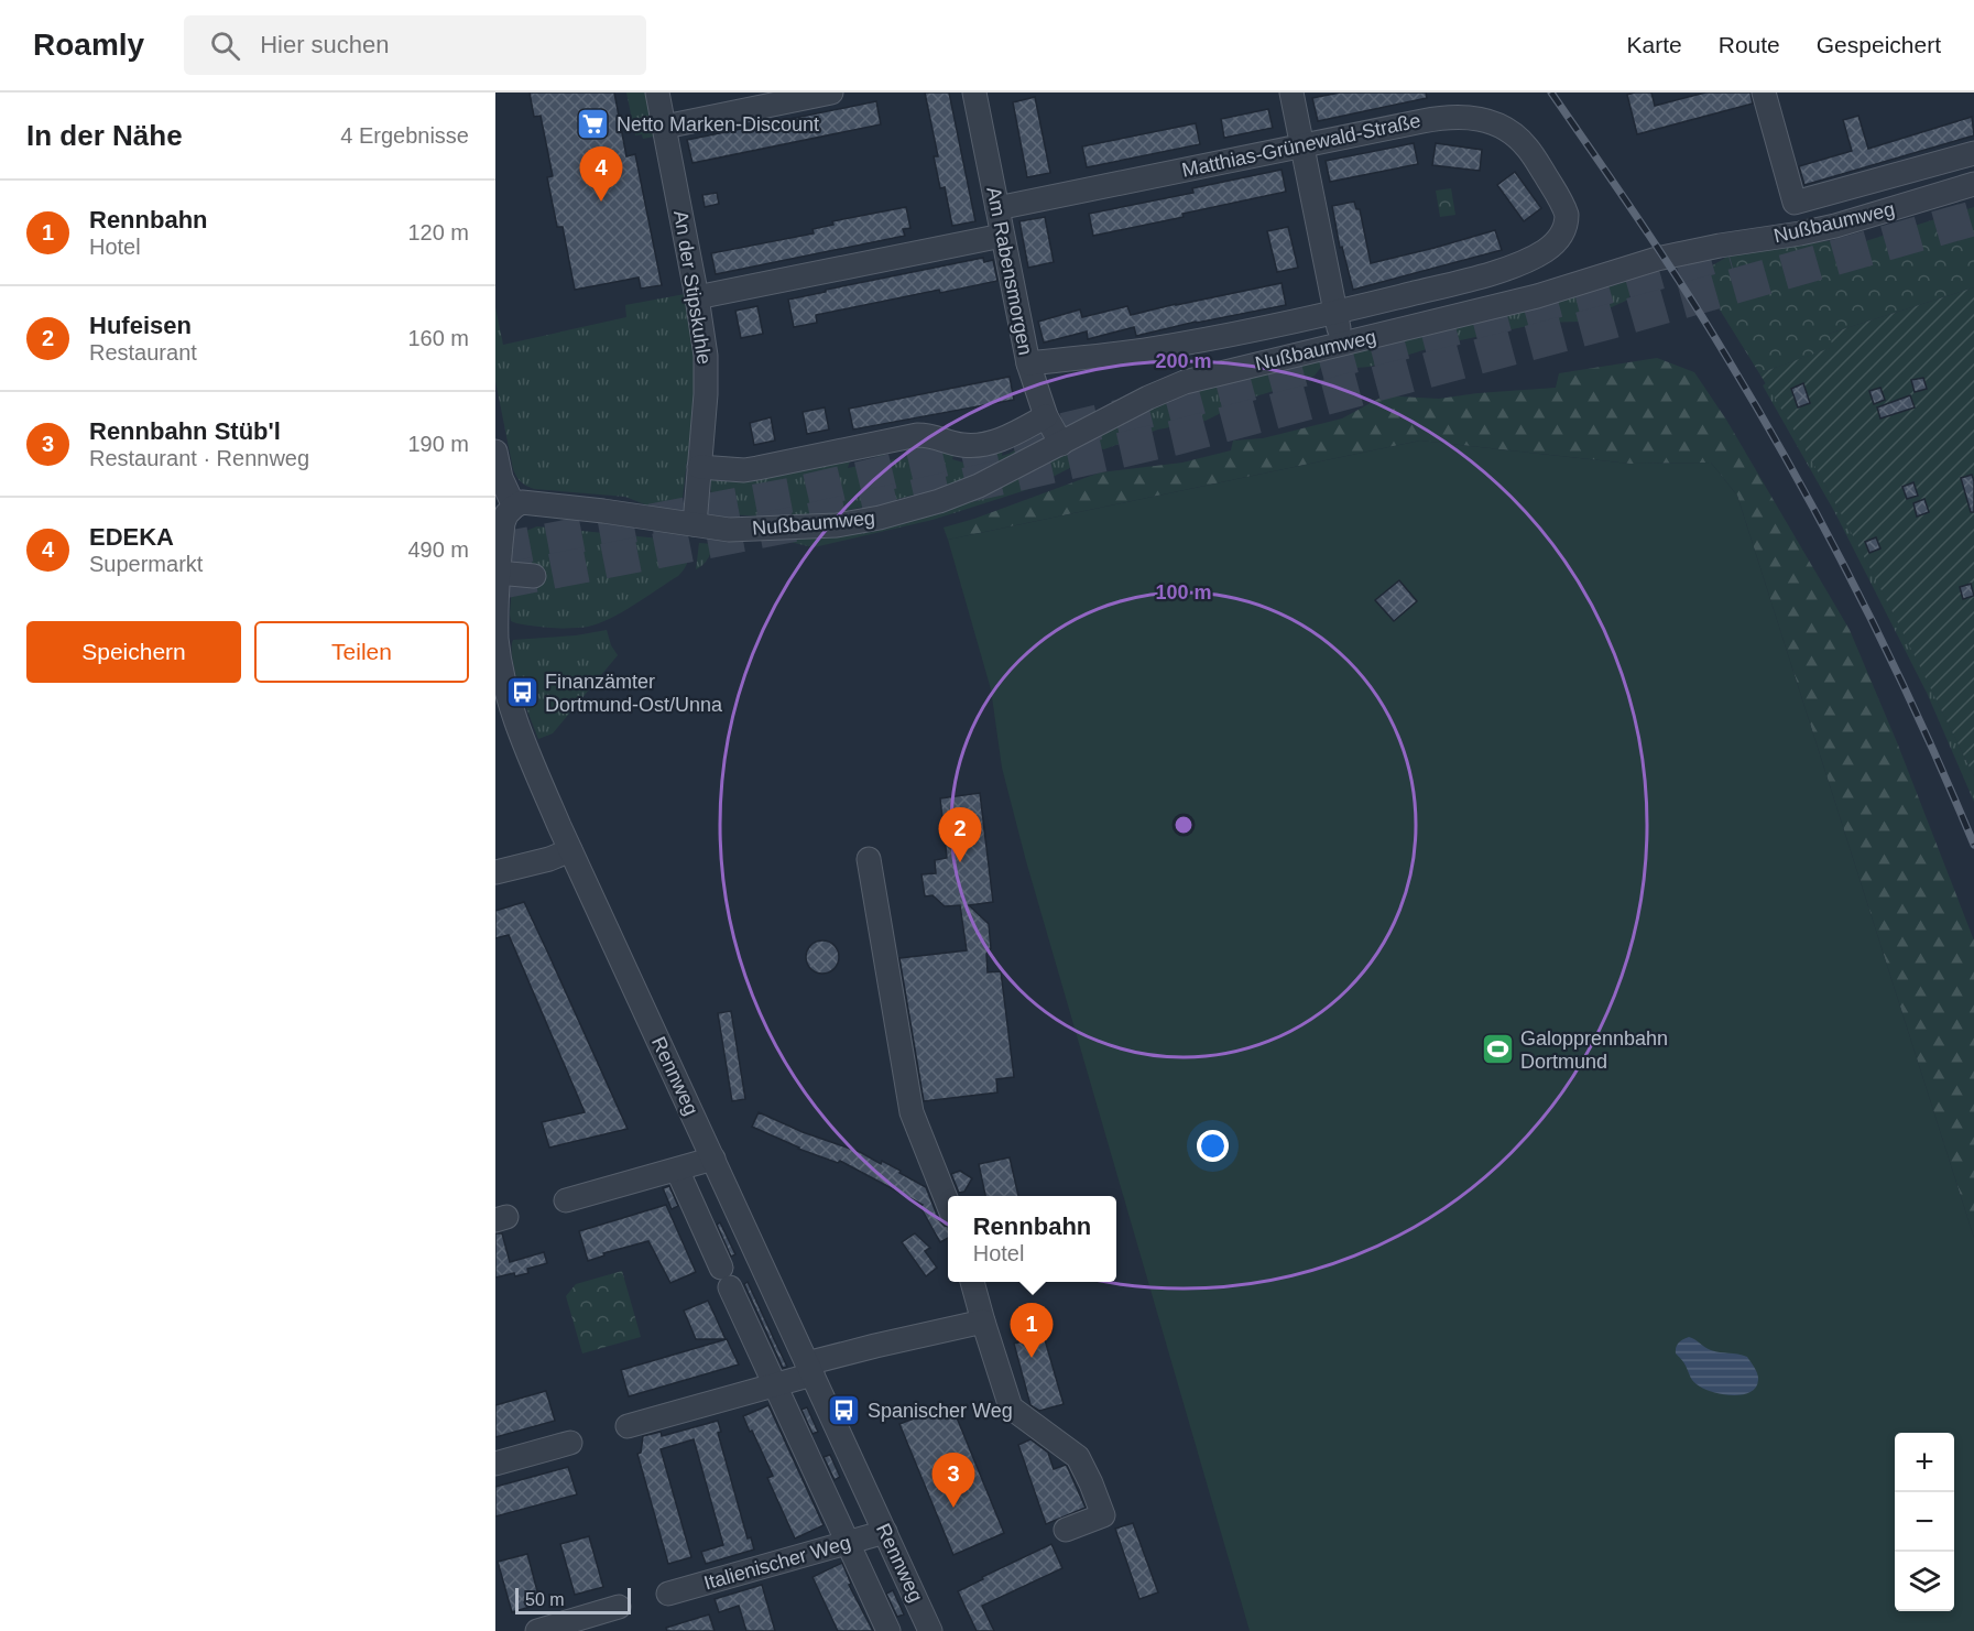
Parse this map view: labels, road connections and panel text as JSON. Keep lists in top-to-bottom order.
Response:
{
  "streets": {
    "street": [
      "Matthias-Grünewald-Straße",
      "Nußbaumweg",
      "Am Rabensmorgen",
      "An der Stipskuhle",
      "Rennweg",
      "Italienischer Weg"
    ]
  },
  "crossings": [
    ["Matthias-Grünewald-Straße", "Nußbaumweg"],
    ["Matthias-Grünewald-Straße", "Am Rabensmorgen"],
    ["Nußbaumweg", "Am Rabensmorgen"],
    ["Nußbaumweg", "An der Stipskuhle"],
    ["Nußbaumweg", "Rennweg"],
    ["Rennweg", "Italienischer Weg"]
  ],
  "places": {
    "supermarket": ["Netto Marken-Discount"],
    "bus stop": ["Finanzämter Dortmund-Ost/Unna", "Spanischer Weg"],
    "sports": ["Galopprennbahn Dortmund"]
  },
  "scale_bar": "50 m",
  "page": {
    "header": "Roamly",
    "search": "Hier suchen",
    "nav": ["Karte", "Route", "Gespeichert"],
    "heading": ["In der Nähe", "4 Ergebnisse"],
    "pins": [
      "4",
      "2",
      "1",
      "3"
    ],
    "list": [
      {
        "mark": "1",
        "name": "Rennbahn",
        "note": "Hotel",
        "value": "120 m"
      },
      {
        "mark": "2",
        "name": "Hufeisen",
        "note": "Restaurant",
        "value": "160 m"
      },
      {
        "mark": "3",
        "name": "Rennbahn Stüb'l",
        "note": "Restaurant · Rennweg",
        "value": "190 m"
      },
      {
        "mark": "4",
        "name": "EDEKA",
        "note": "Supermarkt",
        "value": "490 m"
      }
    ],
    "buttons": ["Speichern", "Teilen"],
    "popup": ["Rennbahn", "Hotel"],
    "map_buttons": ["+", "−"],
    "scale": "50 m"
  },
  "rings": ["200 m", "100 m"]
}
